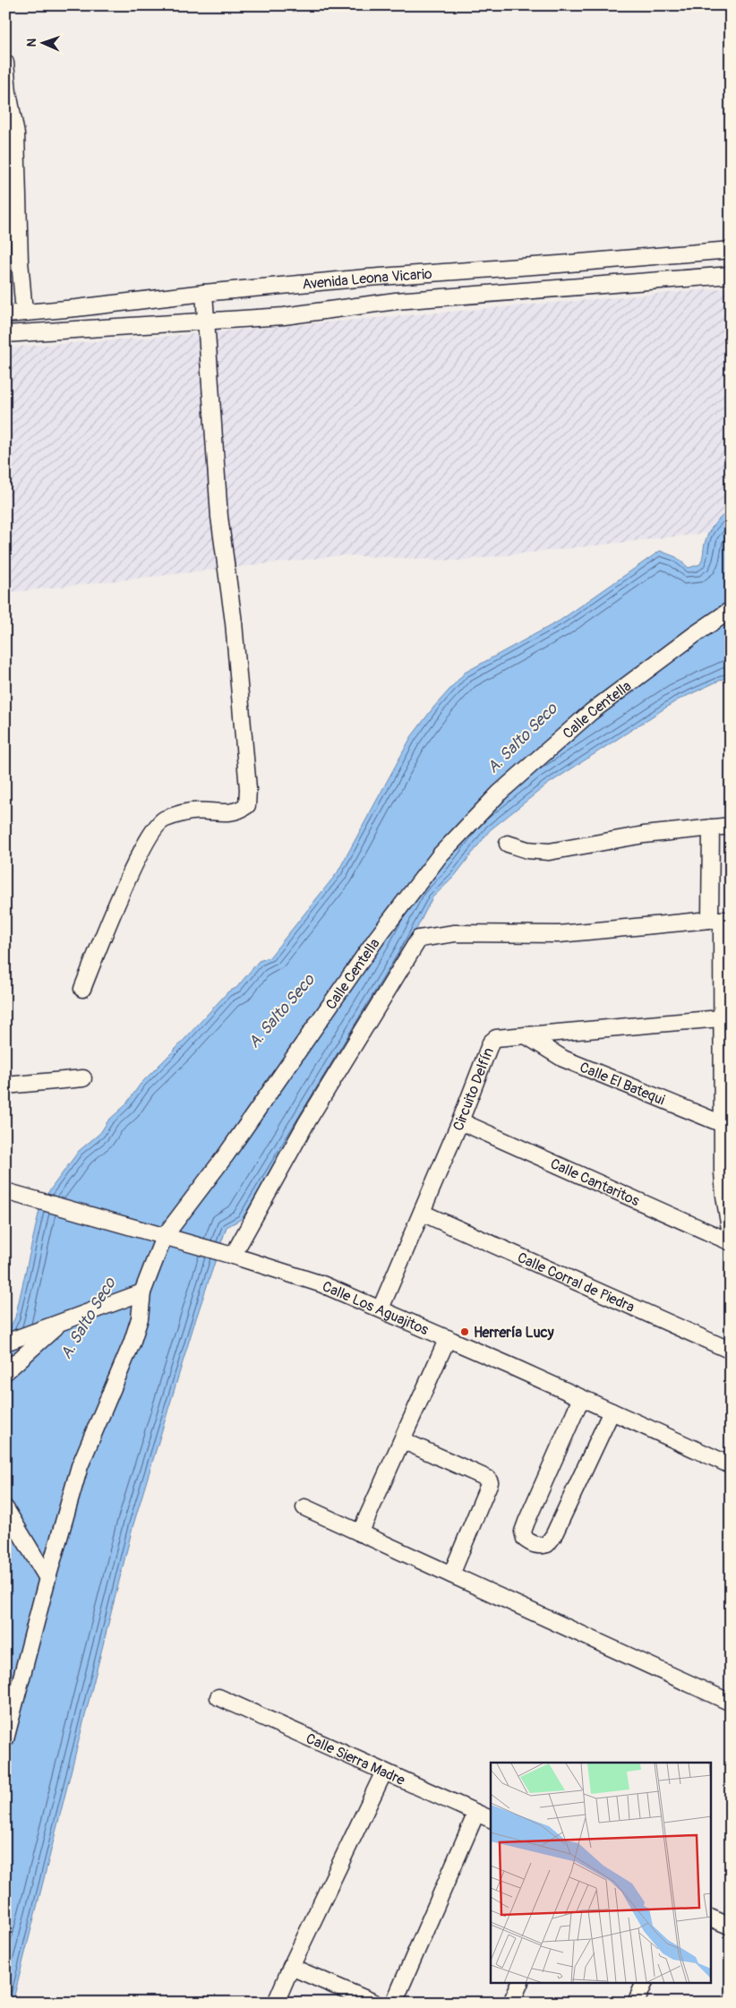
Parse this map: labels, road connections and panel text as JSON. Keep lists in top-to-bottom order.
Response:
{
  "streets": {
    "street": [
      "Avenida Leona Vicario",
      "Calle Centella",
      "Calle El Batequi",
      "Circuito Delfín",
      "Calle Cantaritos",
      "Calle Corral de Piedra",
      "Calle Los Aguajitos",
      "Calle Sierra Madre"
    ]
  },
  "crossings": [
    ["Calle Centella", "Calle Los Aguajitos"],
    ["Calle El Batequi", "Circuito Delfín"],
    ["Circuito Delfín", "Calle Cantaritos"],
    ["Circuito Delfín", "Calle Corral de Piedra"],
    ["Circuito Delfín", "Calle Los Aguajitos"]
  ],
  "water": ["A. Salto Seco"],
  "places": ["Herrería Lucy"],
  "north": "left"
}
